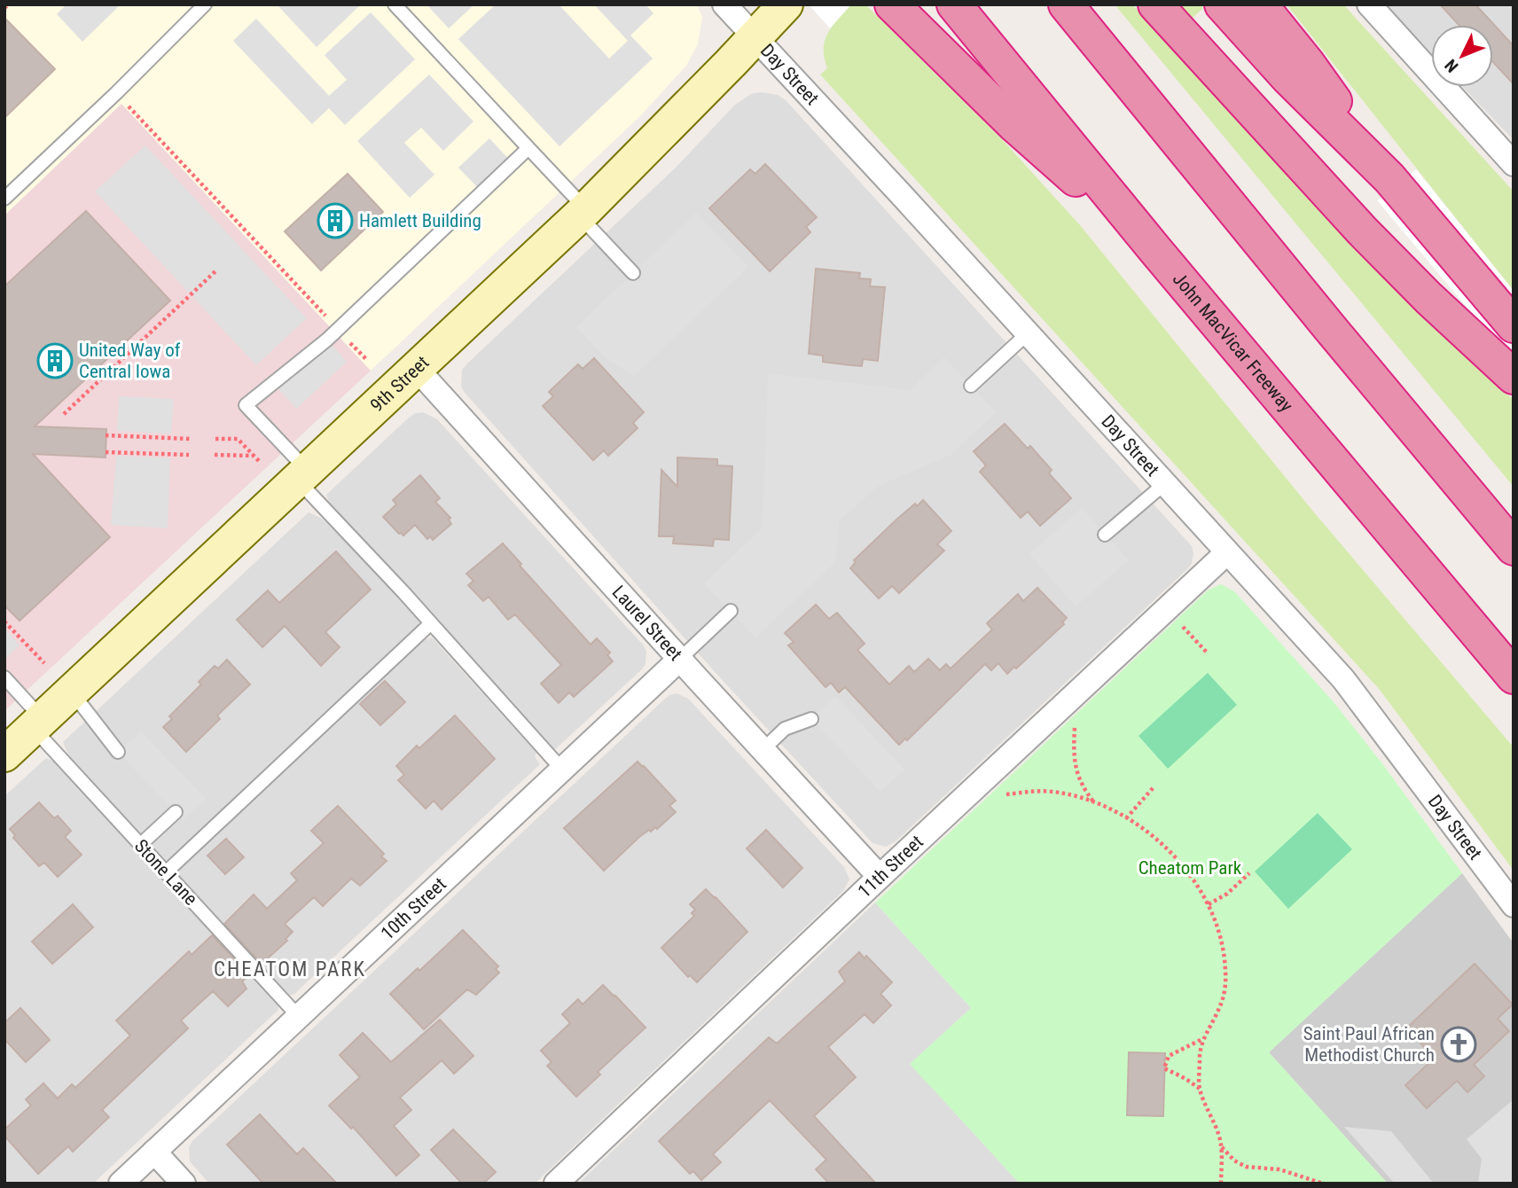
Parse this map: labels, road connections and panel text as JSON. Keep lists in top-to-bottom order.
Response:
{
  "streets": {
    "highway": ["John MacVicar Freeway"],
    "street": [
      "Day Street",
      "9th Street",
      "Laurel Street",
      "11th Street",
      "10th Street"
    ],
    "lane": ["Stone Lane"]
  },
  "crossings": [
    ["Day Street", "9th Street"],
    ["Day Street", "11th Street"],
    ["9th Street", "Laurel Street"],
    ["9th Street", "Stone Lane"],
    ["Laurel Street", "11th Street"],
    ["Laurel Street", "10th Street"],
    ["Stone Lane", "10th Street"]
  ],
  "districts": ["CHEATOM PARK"],
  "parks": ["Cheatom Park"],
  "places": {
    "building": ["Hamlett Building", "United Way of Central Iowa"],
    "church": ["Saint Paul African Methodist Church"]
  },
  "north": "bottom left"
}
